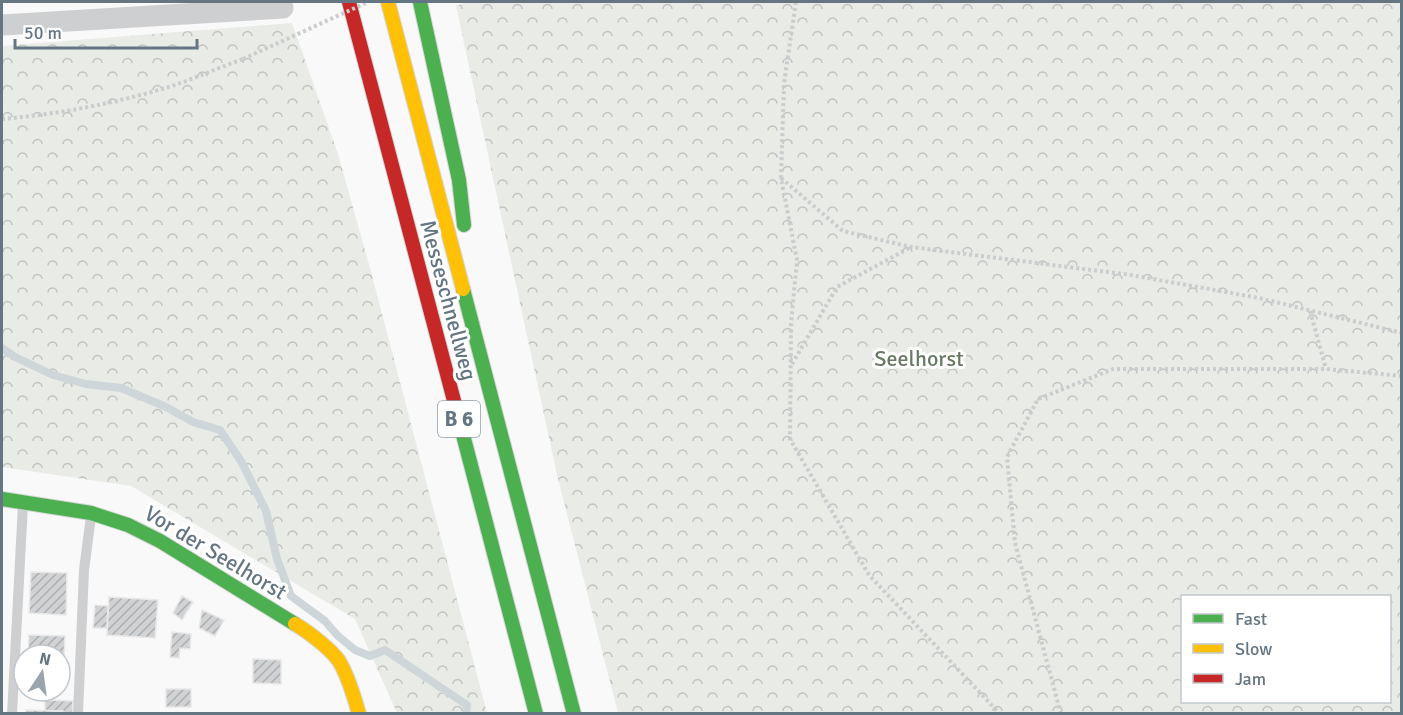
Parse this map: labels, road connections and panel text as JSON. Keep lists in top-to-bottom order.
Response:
{
  "streets": {
    "main road": ["Messeschnellweg", "B 6", "Vor der Seelhorst"]
  },
  "crossings": [
    ["Messeschnellweg", "B 6"]
  ],
  "parks": ["Seelhorst"],
  "legend": ["Fast", "Slow", "Jam"],
  "scale_bar": "50 m",
  "north": "top"
}
